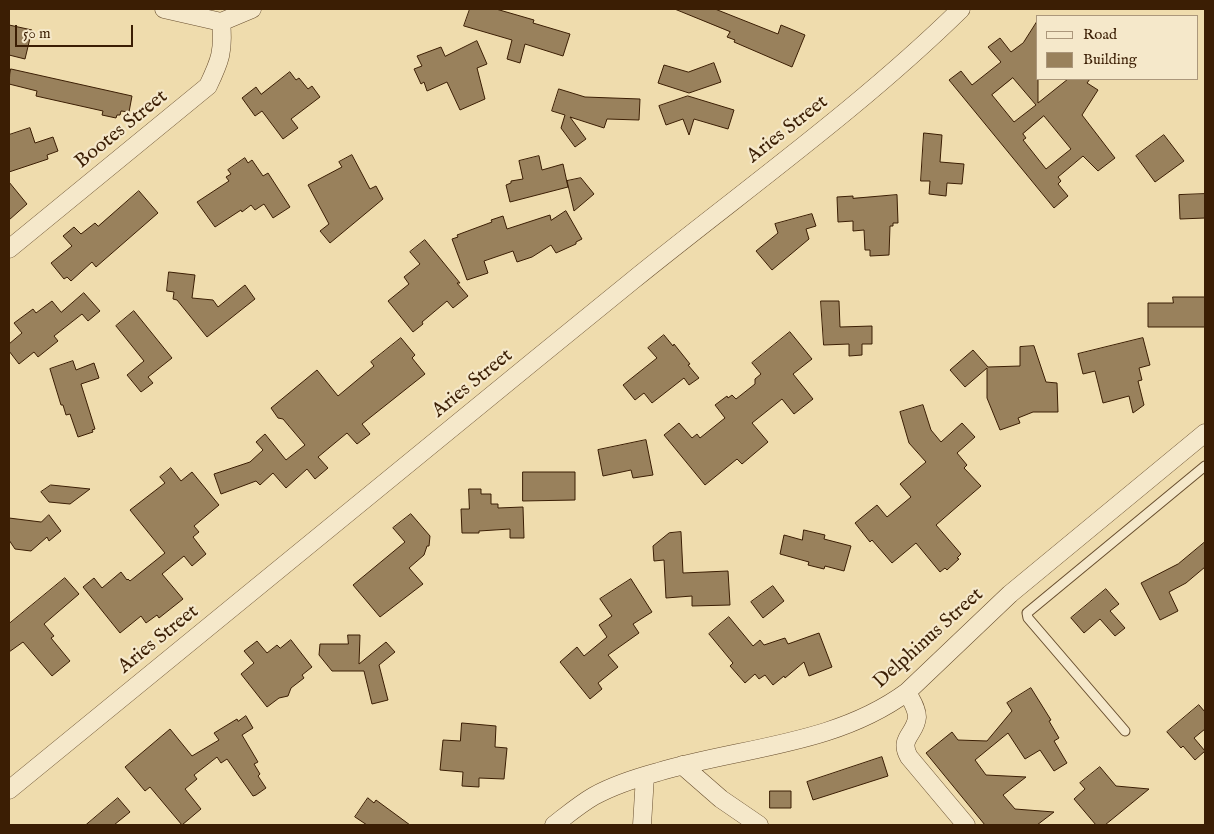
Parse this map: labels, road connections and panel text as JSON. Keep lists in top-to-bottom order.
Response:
{
  "streets": {
    "street": ["Bootes Street", "Aries Street", "Delphinus Street"]
  },
  "legend": ["Road", "Building"],
  "scale_bar": "50 m"
}
